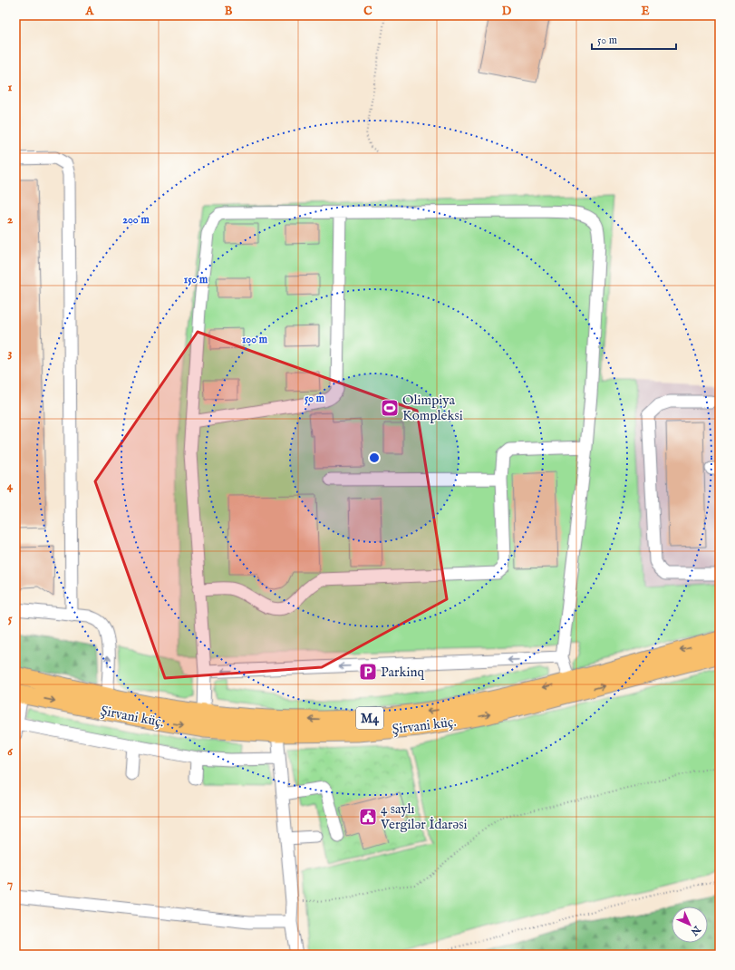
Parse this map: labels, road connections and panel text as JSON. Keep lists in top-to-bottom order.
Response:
{
  "streets": {
    "highway": ["Şirvani küç.", "M4"]
  },
  "places": {
    "sports": ["Olimpiya Kompleksi"],
    "parking": ["Parkinq"],
    "public building": ["4 saylı Vergilər İdarəsi"]
  },
  "scale_bar": "50 m",
  "north": "bottom right",
  "grid": {
    "columns": [
      "A",
      "B",
      "C",
      "D",
      "E"
    ],
    "rows": [
      "1",
      "2",
      "3",
      "4",
      "5",
      "6",
      "7"
    ]
  },
  "rings": [
    "200 m",
    "150 m",
    "100 m",
    "50 m"
  ]
}
